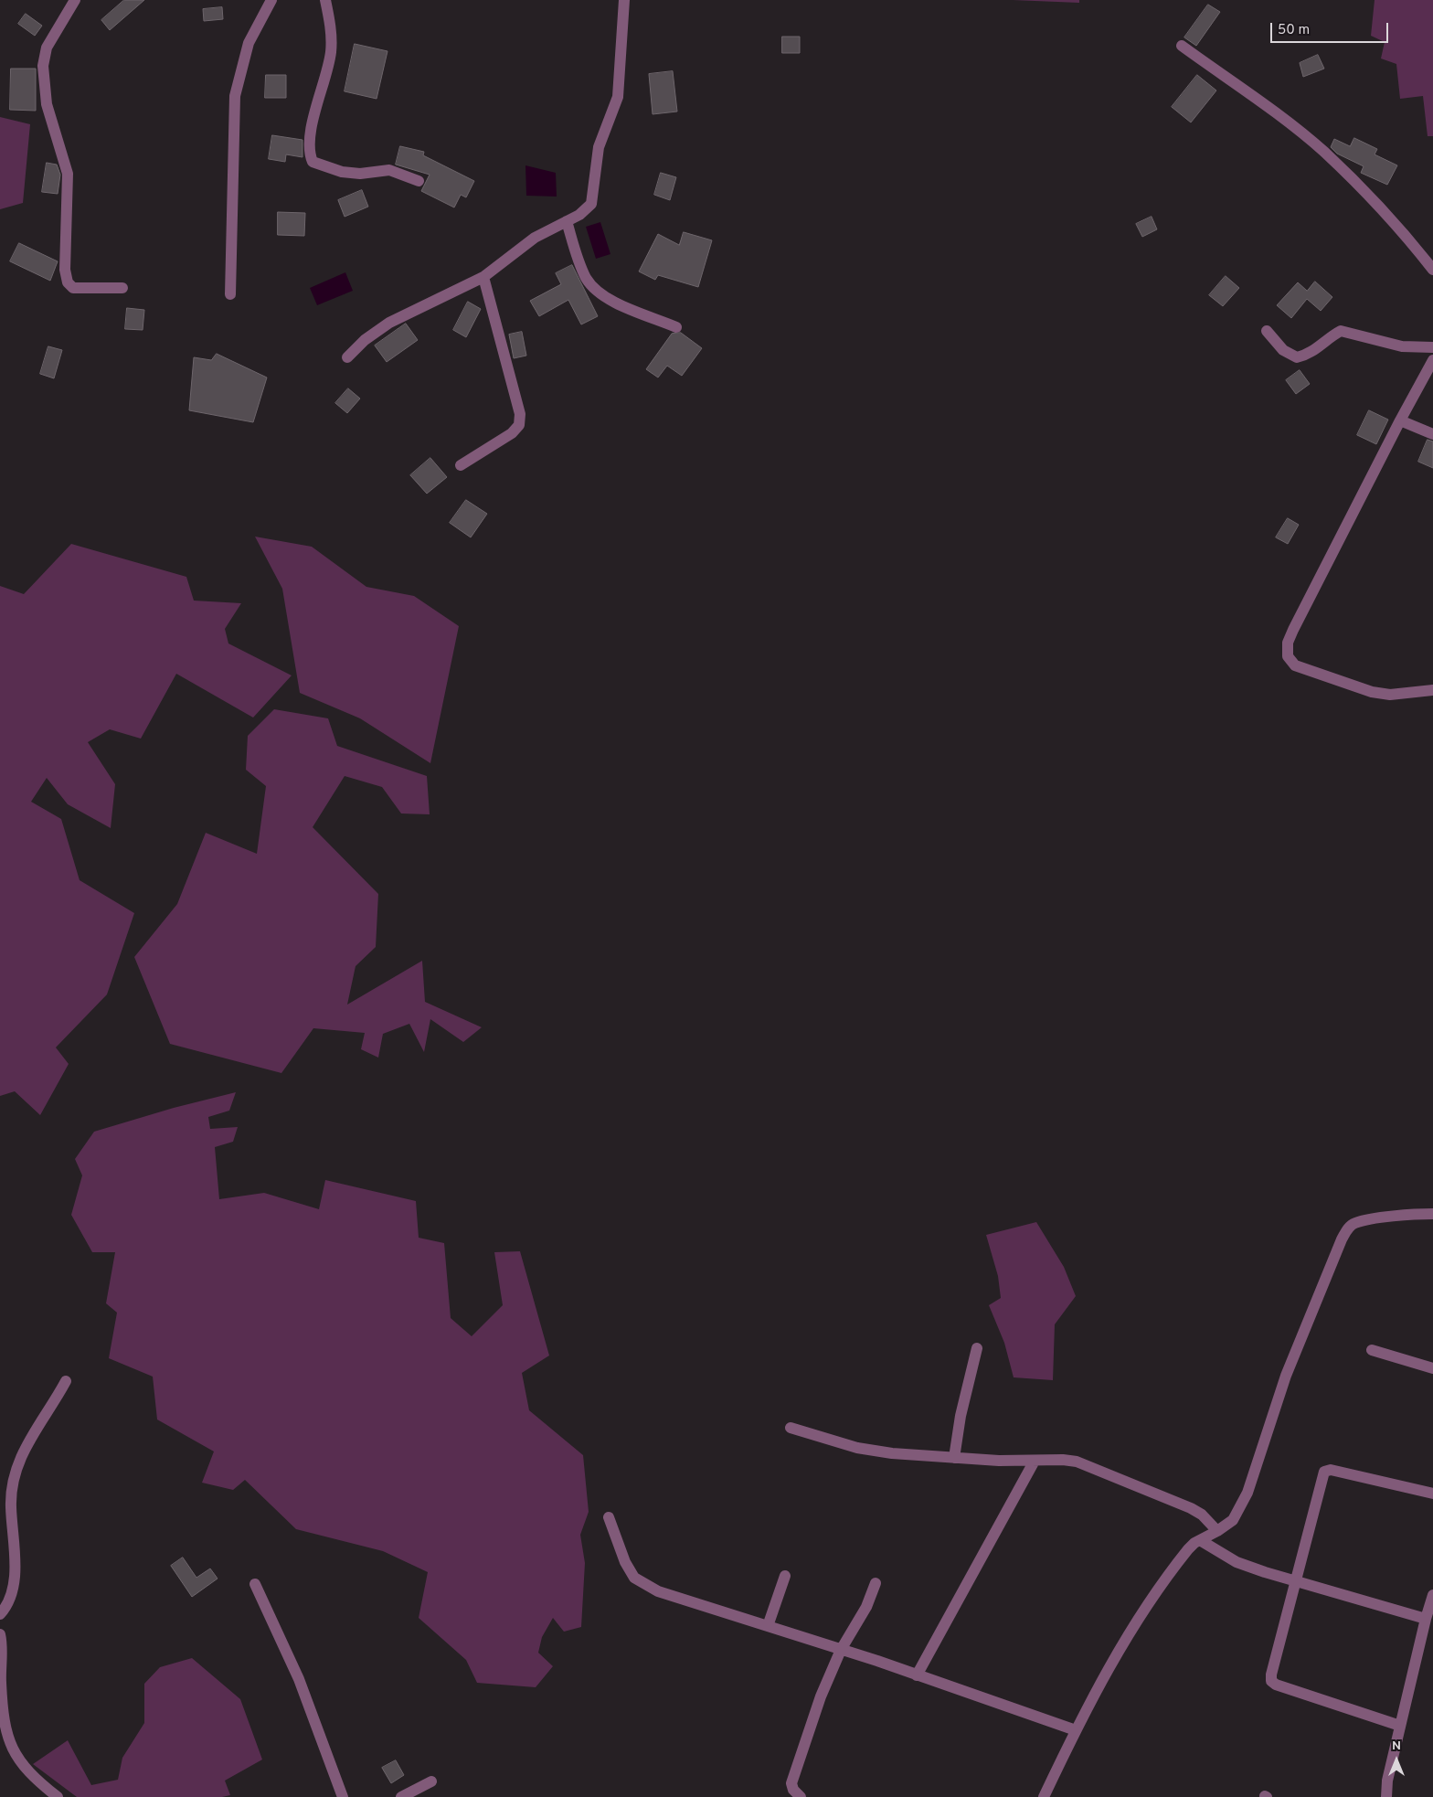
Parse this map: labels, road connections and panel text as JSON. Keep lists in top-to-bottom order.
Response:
{
  "scale_bar": "50 m",
  "north": "top"
}
